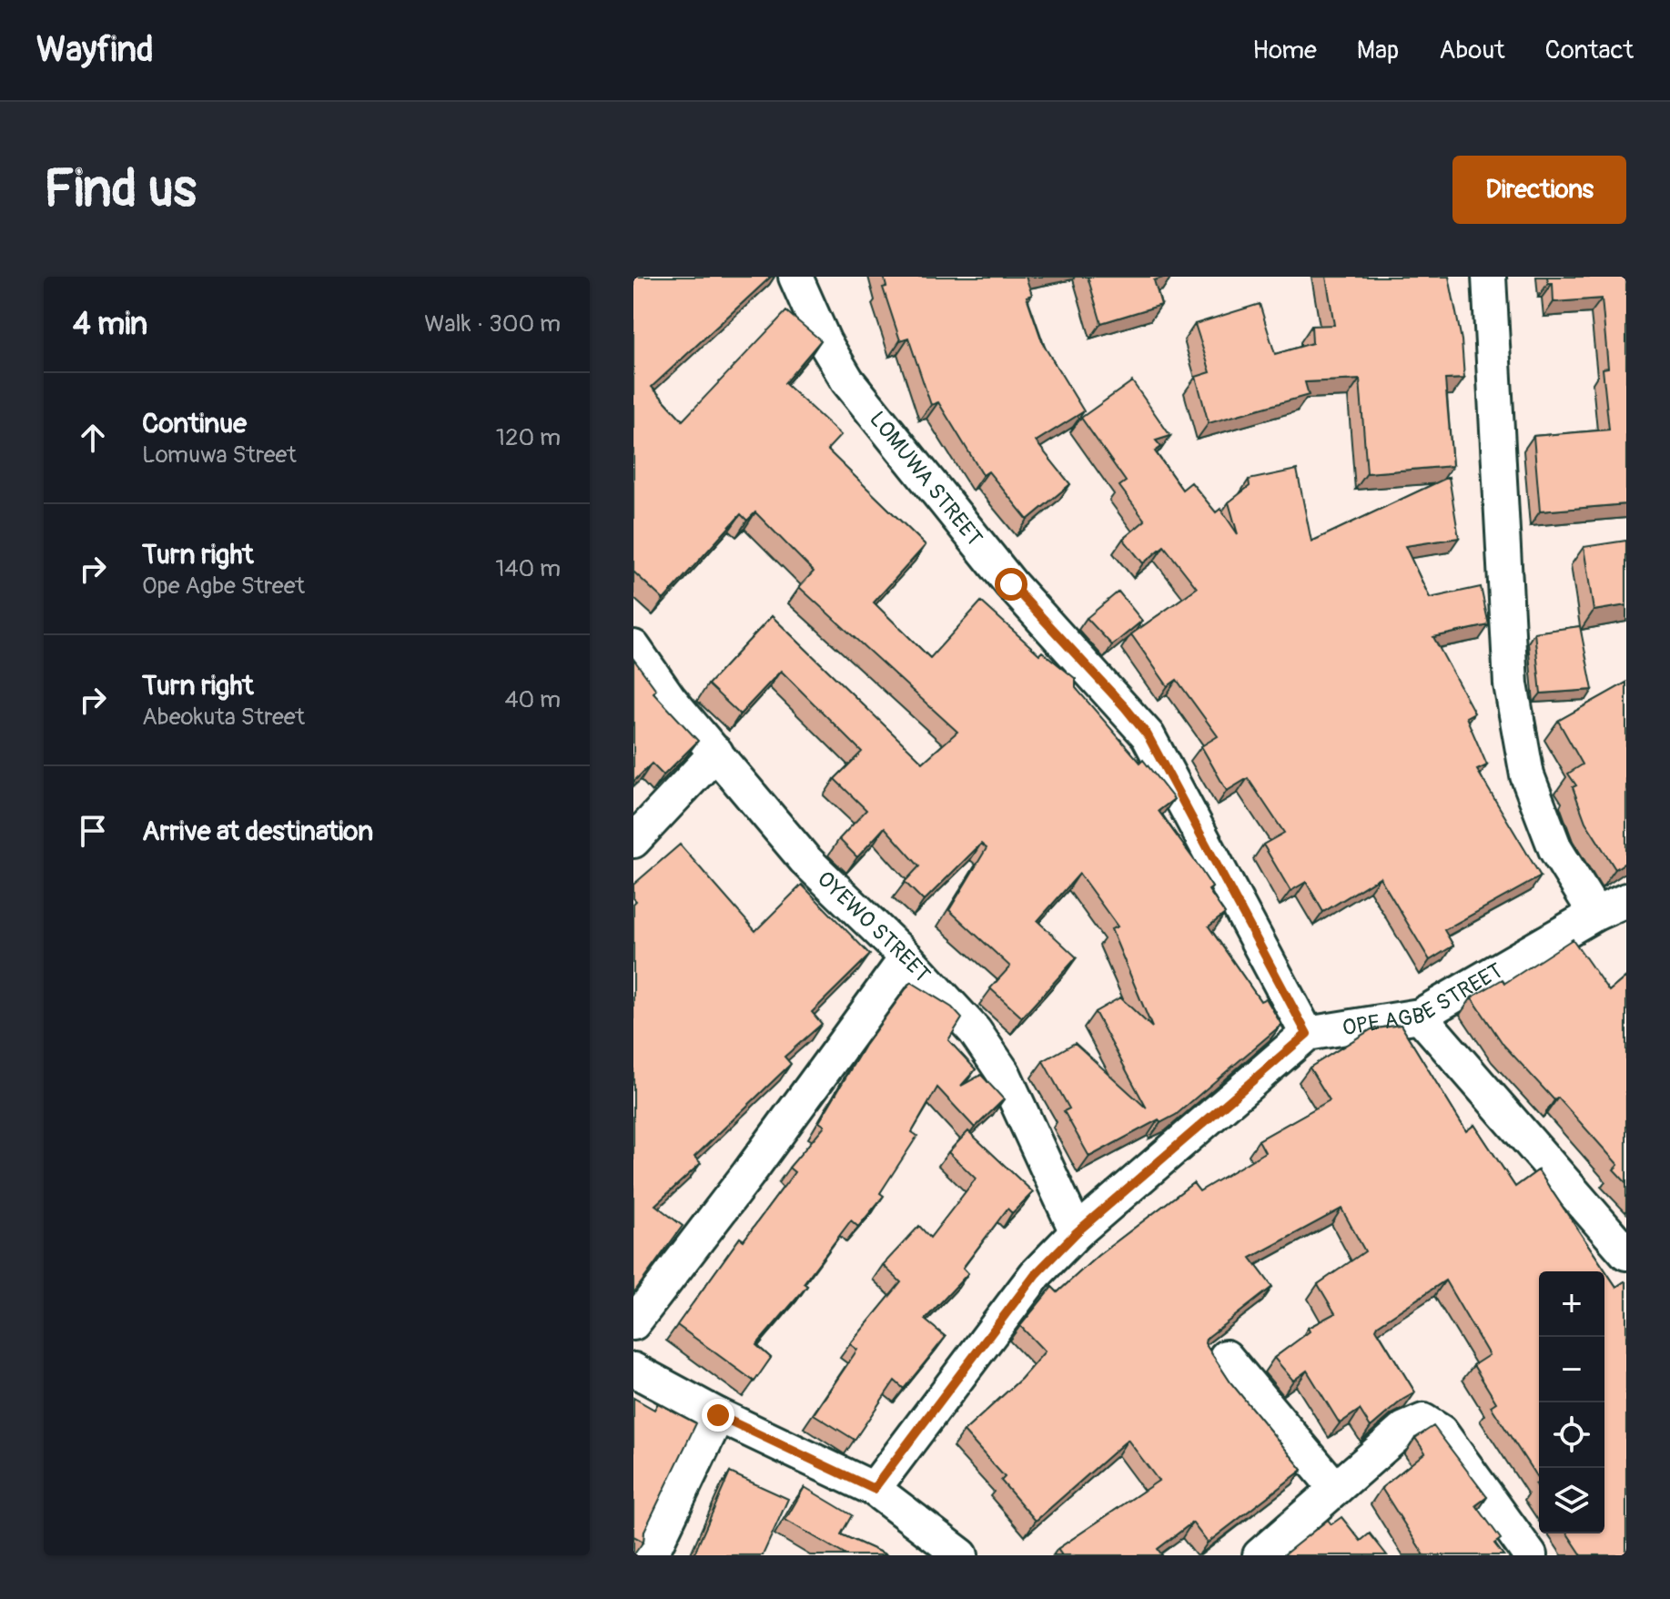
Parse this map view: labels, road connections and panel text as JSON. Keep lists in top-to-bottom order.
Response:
{
  "streets": {
    "street": ["LOMUWA STREET", "OYEWO STREET", "OPE AGBE STREET"]
  },
  "crossings": [
    ["LOMUWA STREET", "OPE AGBE STREET"]
  ],
  "page": {
    "header": "Wayfind",
    "nav": [
      "Home",
      "Map",
      "About",
      "Contact"
    ],
    "buttons": "Directions",
    "title": "Find us",
    "heading": ["4 min", "Walk · 300 m"],
    "list": [
      ["Continue", "Lomuwa Street", "120 m"],
      ["Turn right", "Ope Agbe Street", "140 m"],
      ["Turn right", "Abeokuta Street", "40 m"],
      "Arrive at destination"
    ],
    "map_buttons": ["+", "−"]
  }
}
